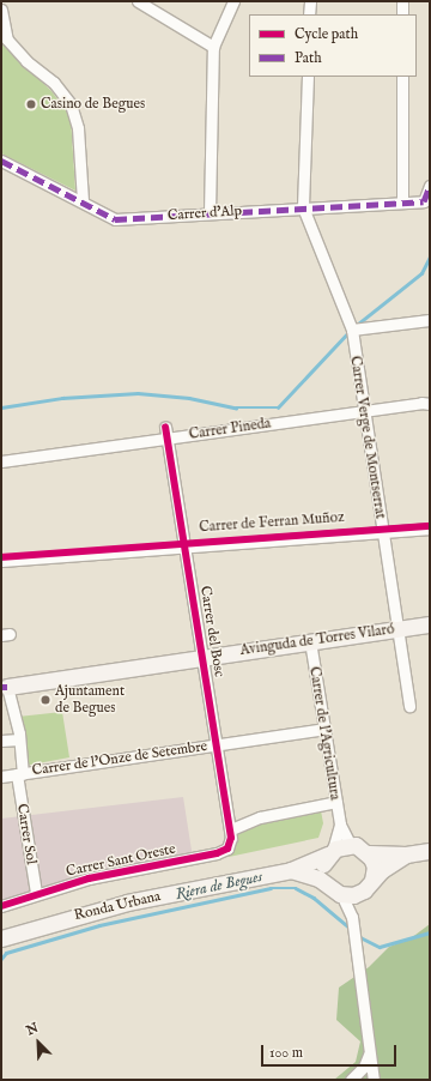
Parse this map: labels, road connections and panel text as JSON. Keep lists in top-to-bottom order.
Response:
{
  "streets": {
    "main road": ["Avinguda de Torres Vilaró", "Ronda Urbana"],
    "street": [
      "Carrer d'Alp",
      "Carrer Pineda",
      "Carrer Verge de Montserrat",
      "Carrer de Ferran Muñoz",
      "Carrer del Bosc",
      "Carrer de l'Agricultura",
      "Carrer de l'Onze de Setembre",
      "Carrer Sol",
      "Carrer Sant Oreste"
    ]
  },
  "crossings": [
    ["Carrer d'Alp", "Carrer Verge de Montserrat"],
    ["Carrer Pineda", "Carrer Verge de Montserrat"],
    ["Carrer Pineda", "Carrer del Bosc"],
    ["Carrer Verge de Montserrat", "Carrer de Ferran Muñoz"],
    ["Carrer Verge de Montserrat", "Avinguda de Torres Vilaró"],
    ["Carrer de Ferran Muñoz", "Carrer del Bosc"],
    ["Carrer del Bosc", "Avinguda de Torres Vilaró"],
    ["Carrer del Bosc", "Carrer de l'Onze de Setembre"],
    ["Carrer del Bosc", "Carrer Sant Oreste"],
    ["Avinguda de Torres Vilaró", "Carrer de l'Agricultura"],
    ["Avinguda de Torres Vilaró", "Carrer Sol"],
    ["Carrer de l'Agricultura", "Carrer de l'Onze de Setembre"],
    ["Carrer de l'Agricultura", "Ronda Urbana"],
    ["Carrer de l'Onze de Setembre", "Carrer Sol"],
    ["Carrer Sol", "Carrer Sant Oreste"]
  ],
  "water": ["Riera de Begues"],
  "places": ["Casino de Begues", "Ajuntament de Begues"],
  "legend": ["Cycle path", "Path"],
  "scale_bar": "100 m",
  "north": "top left"
}
